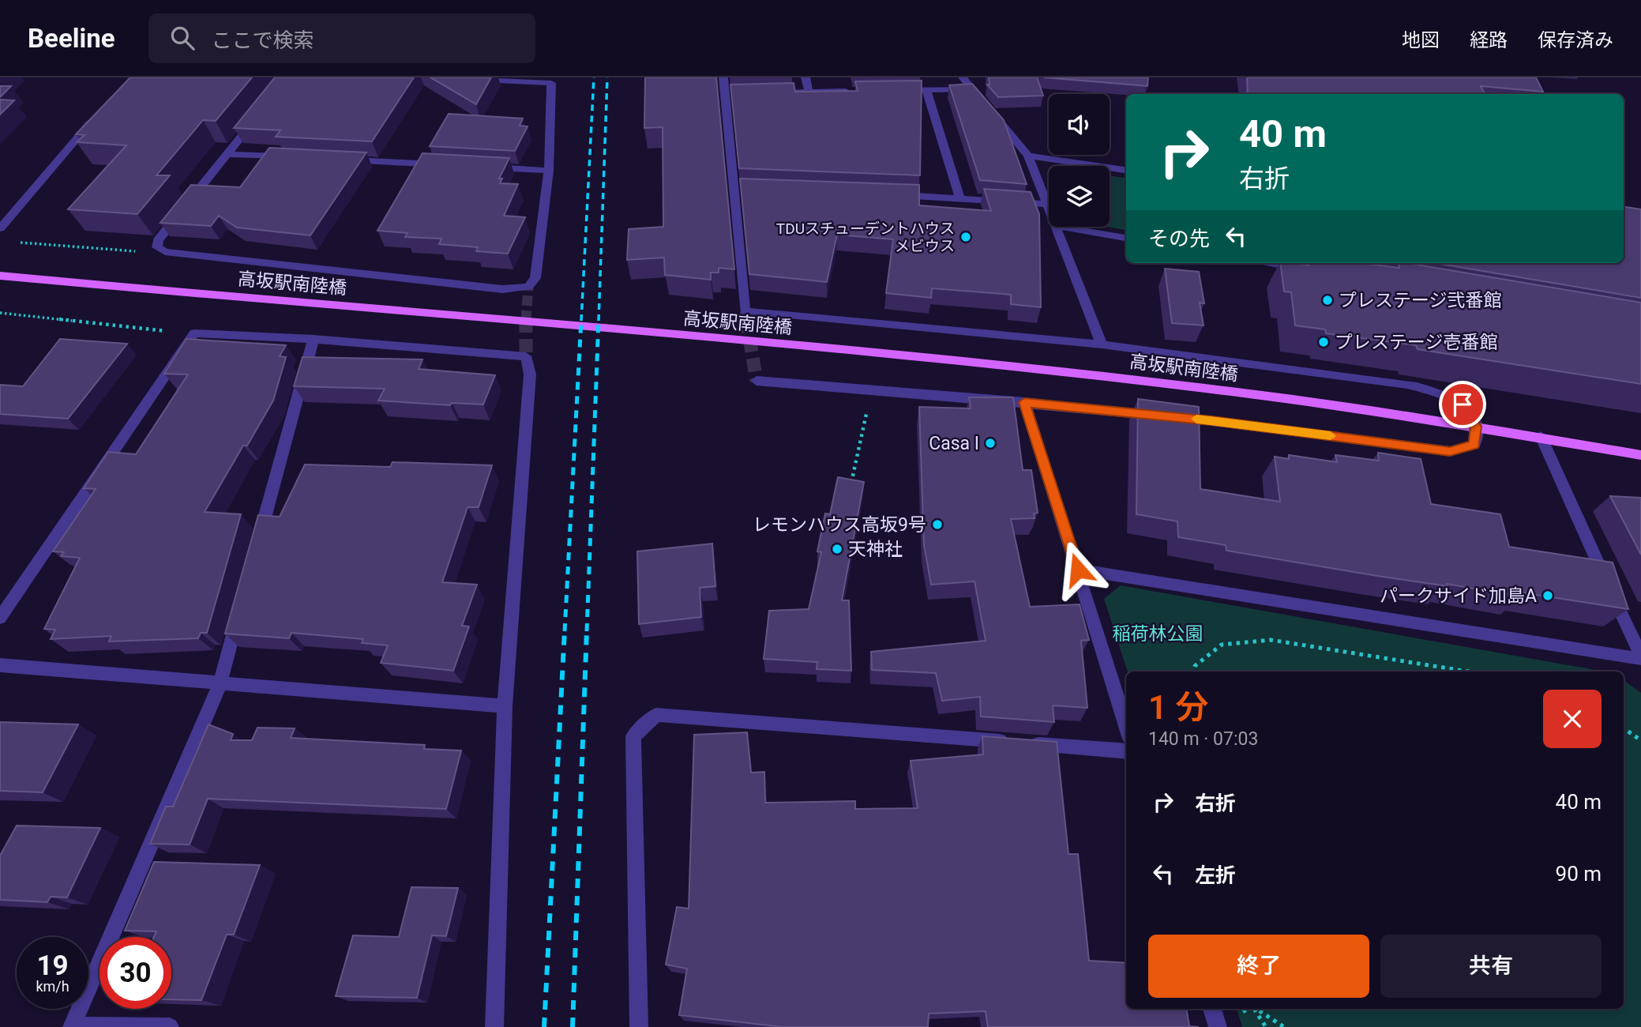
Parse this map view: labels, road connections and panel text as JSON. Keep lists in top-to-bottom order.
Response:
{
  "streets": {
    "main road": ["高坂駅南陸橋"]
  },
  "parks": ["稲荷林公園"],
  "places": [
    "TDUスチューデントハウス メビウス",
    "プレステージ弐番館",
    "プレステージ壱番館",
    "Casa I",
    "レモンハウス高坂9号",
    "天神社",
    "パークサイド加島A"
  ],
  "page": {
    "header": "Beeline",
    "search": "ここで検索",
    "nav": ["地図", "経路", "保存済み"],
    "turn": ["40 m", "右折"],
    "then": "その先",
    "heading": ["1 分", "140 m · 07:03"],
    "list": [
      {
        "name": "右折",
        "value": "40 m"
      },
      {
        "name": "左折",
        "value": "90 m"
      }
    ],
    "buttons": ["終了", "共有"],
    "speed": "19 km/h",
    "limit": "30"
  }
}
